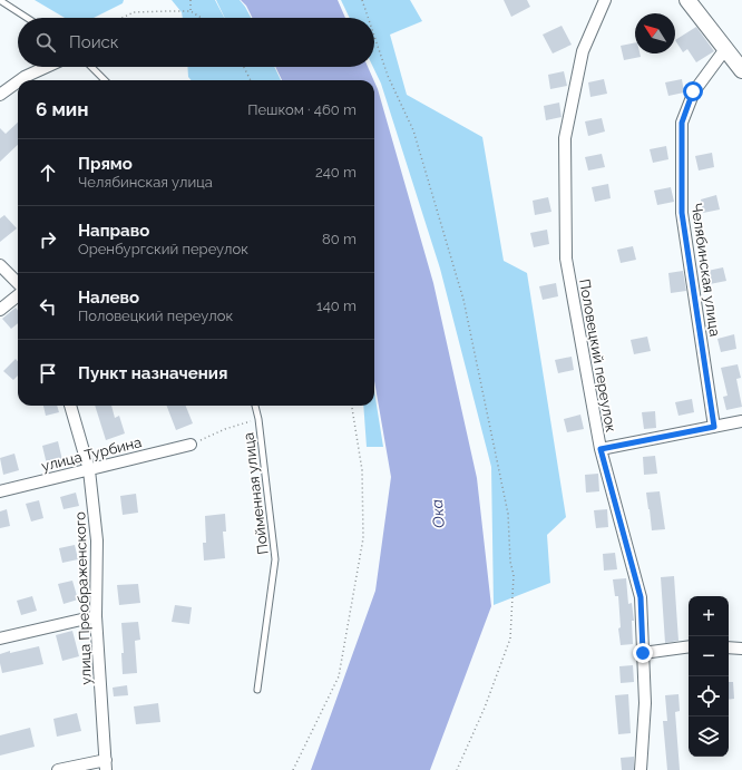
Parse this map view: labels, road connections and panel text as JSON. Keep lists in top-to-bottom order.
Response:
{
  "streets": {
    "street": [
      "Челябинская улица",
      "Половецкий переулок",
      "улица Турбина",
      "улица Преображенского"
    ],
    "lane": ["Пойменная улица"]
  },
  "crossings": [
    ["улица Турбина", "улица Преображенского"]
  ],
  "water": ["Ока"],
  "north": "top left",
  "page": {
    "search": "Поиск",
    "heading": ["6 мин", "Пешком · 460 m"],
    "list": [
      ["Прямо", "Челябинская улица", "240 m"],
      ["Направо", "Оренбургский переулок", "80 m"],
      ["Налево", "Половецкий переулок", "140 m"],
      "Пункт назначения"
    ],
    "map_buttons": ["+", "−"]
  }
}
